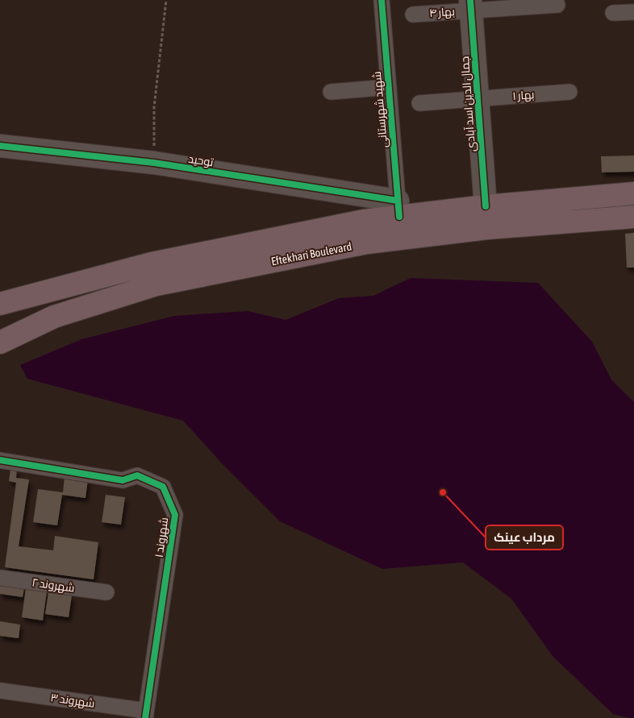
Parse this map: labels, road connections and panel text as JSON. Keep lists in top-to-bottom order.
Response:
{
  "streets": {
    "highway": ["Eftekhari Boulevard"],
    "street": [
      "بهار ۴",
      "بهار ۱",
      "جمال الدین اسد آبادی",
      "شهید شهرستانی",
      "توحید",
      "شهروند ۱",
      "شهروند ۲",
      "شهروند ۳"
    ]
  },
  "crossings": [
    ["بهار ۴", "جمال الدین اسد آبادی"],
    ["بهار ۱", "جمال الدین اسد آبادی"],
    ["جمال الدین اسد آبادی", "Eftekhari Boulevard"],
    ["شهید شهرستانی", "توحید"],
    ["شهید شهرستانی", "Eftekhari Boulevard"],
    ["توحید", "Eftekhari Boulevard"],
    ["شهروند ۱", "شهروند ۳"]
  ],
  "places": ["مرداب عینک"]
}
